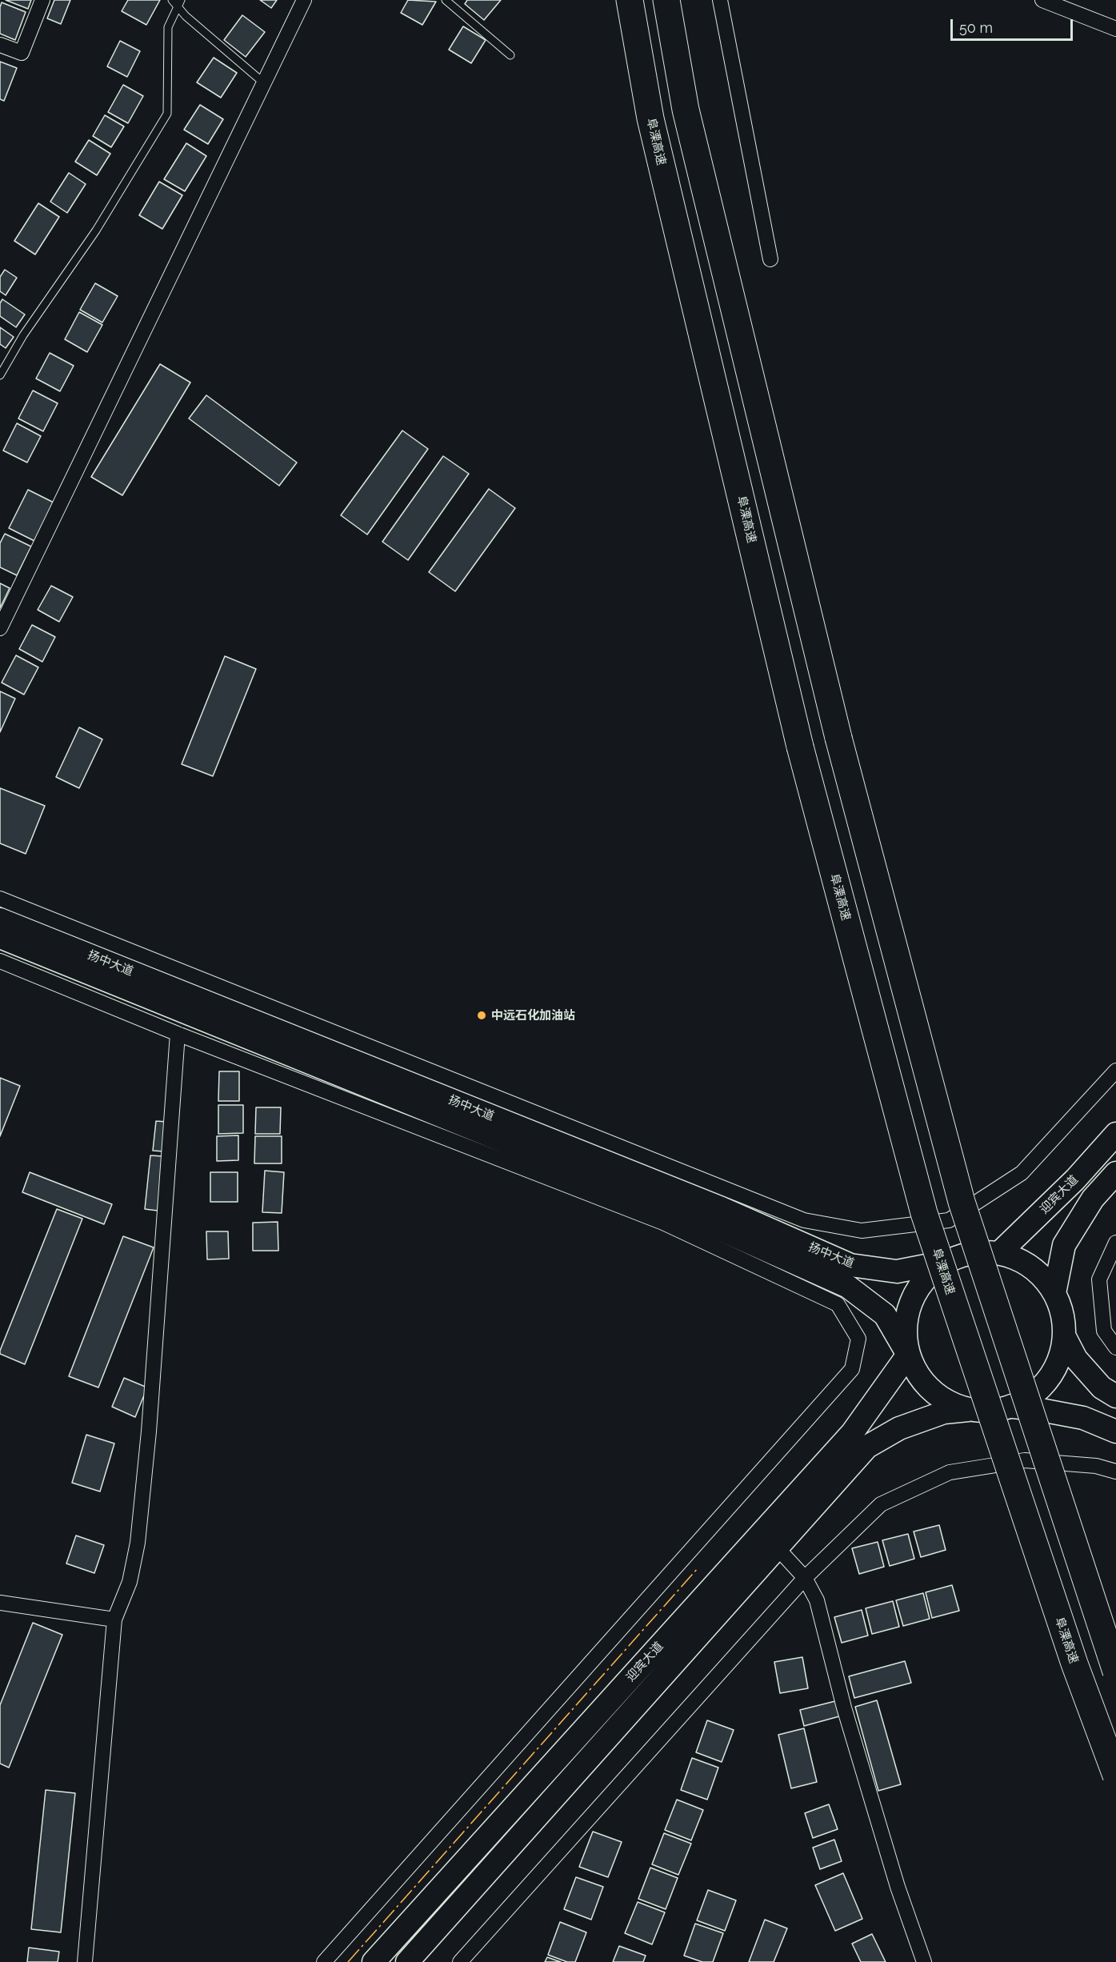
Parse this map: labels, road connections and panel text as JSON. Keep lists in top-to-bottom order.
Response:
{
  "streets": {
    "highway": ["阜溧高速"],
    "main road": ["扬中大道", "迎宾大道"]
  },
  "crossings": [
    ["扬中大道", "迎宾大道"]
  ],
  "places": ["中远石化加油站"],
  "scale_bar": "50 m"
}
